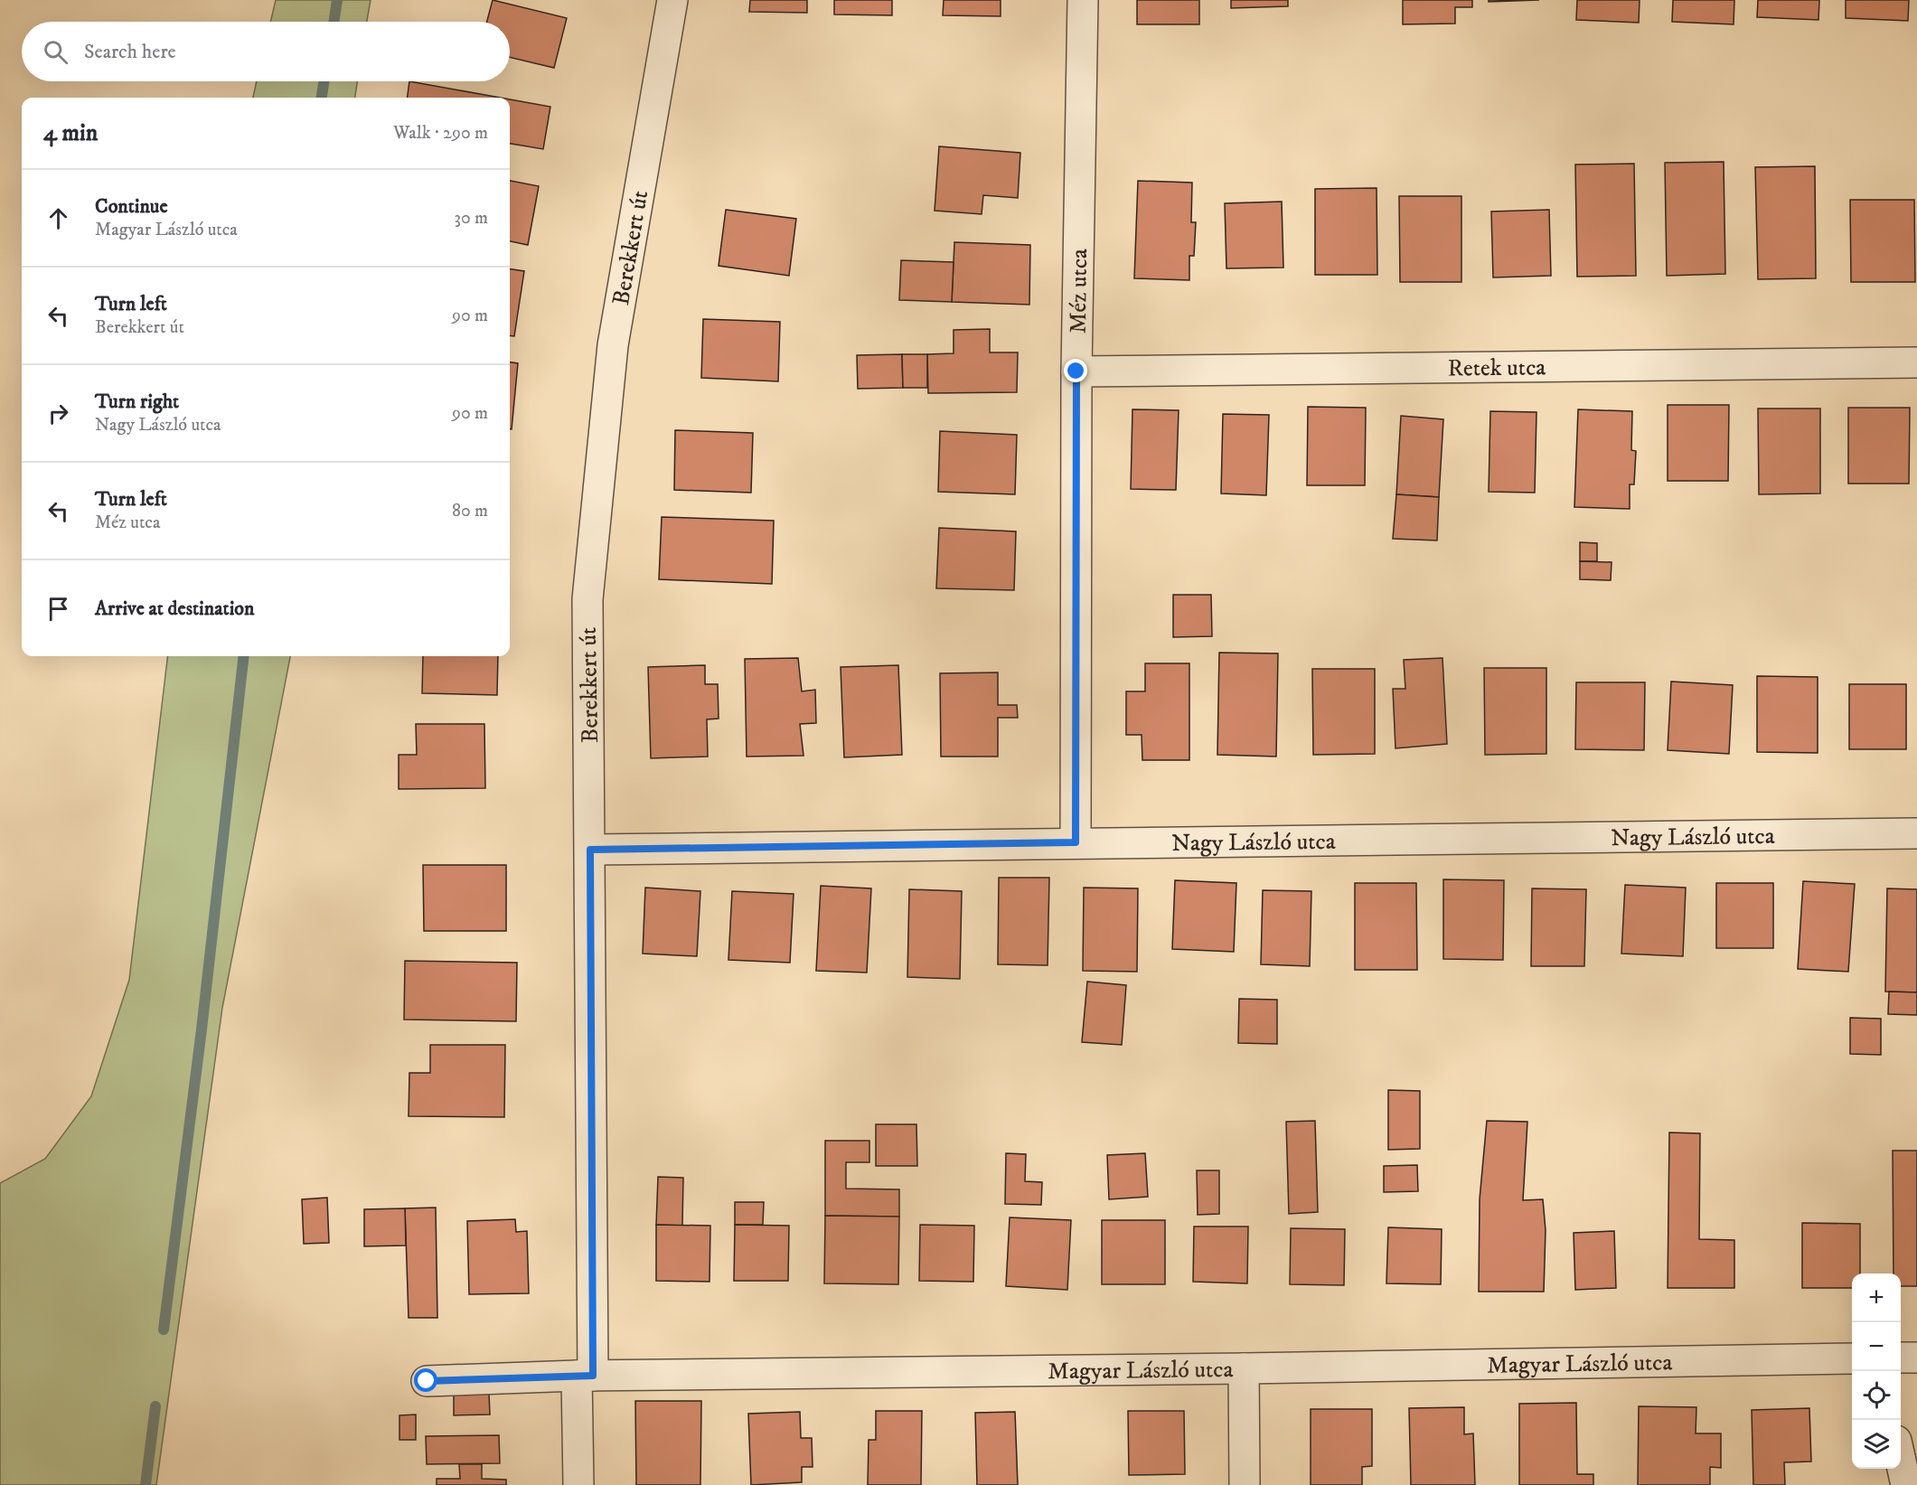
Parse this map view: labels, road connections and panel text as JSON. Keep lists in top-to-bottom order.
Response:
{
  "streets": {
    "street": [
      "Berekkert út",
      "Méz utca",
      "Retek utca",
      "Nagy László utca",
      "Magyar László utca"
    ]
  },
  "crossings": [
    ["Berekkert út", "Nagy László utca"],
    ["Berekkert út", "Magyar László utca"],
    ["Méz utca", "Retek utca"],
    ["Méz utca", "Nagy László utca"]
  ],
  "page": {
    "search": "Search here",
    "heading": ["4 min", "Walk · 290 m"],
    "list": [
      ["Continue", "Magyar László utca", "30 m"],
      ["Turn left", "Berekkert út", "90 m"],
      ["Turn right", "Nagy László utca", "90 m"],
      ["Turn left", "Méz utca", "80 m"],
      "Arrive at destination"
    ],
    "map_buttons": ["+", "−"]
  }
}
